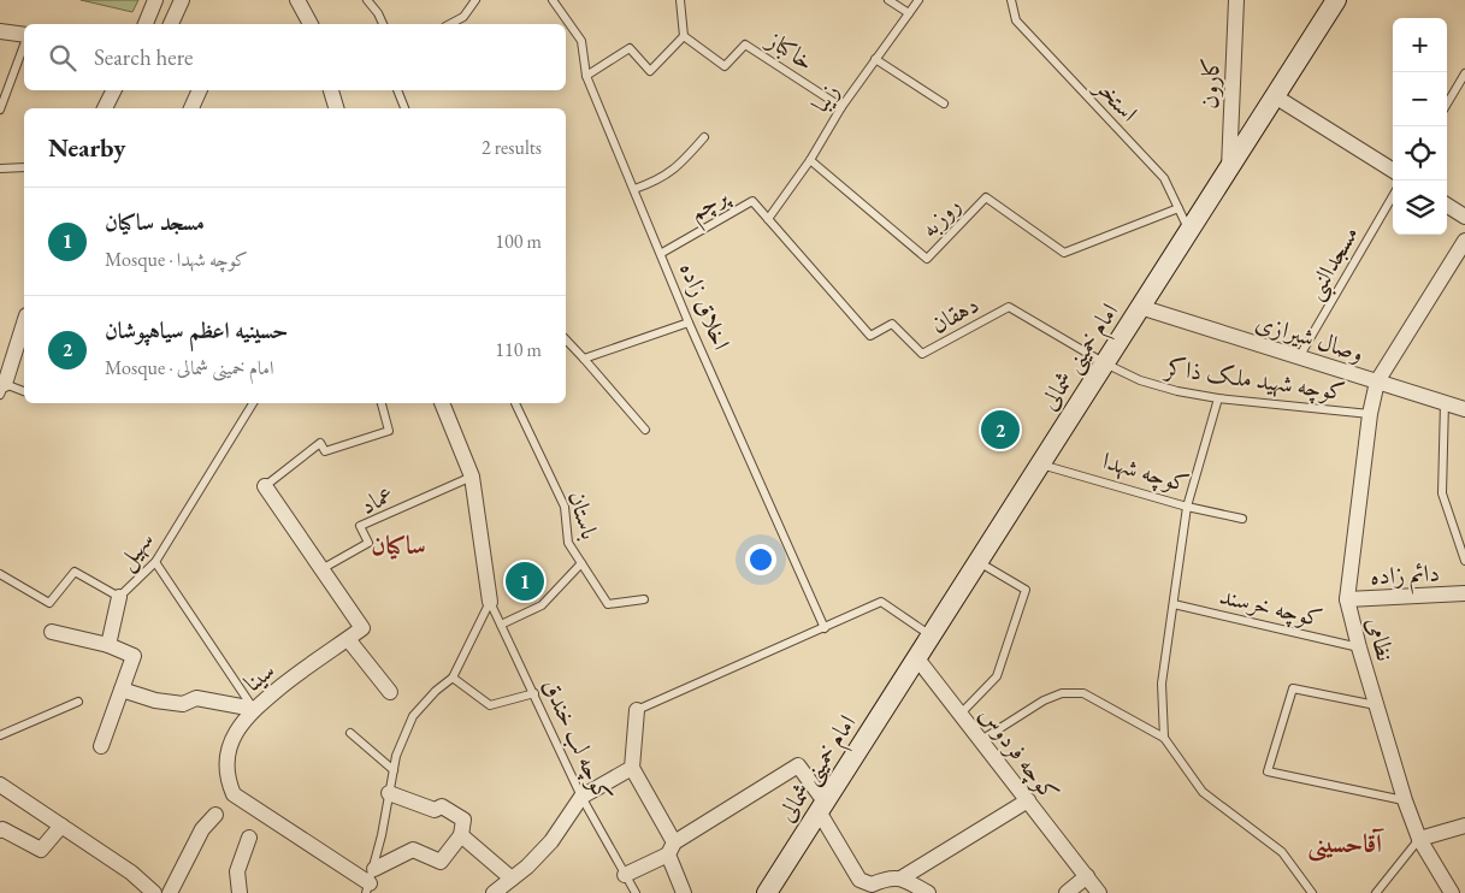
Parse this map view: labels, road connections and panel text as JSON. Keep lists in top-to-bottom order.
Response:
{
  "streets": {
    "main road": ["امام خمینی شمالی"],
    "street": [
      "کارون",
      "وصال شیرازی",
      "دائم زاده",
      "نظامی",
      "سینا",
      "کوچه فردوس"
    ],
    "lane": [
      "خاکباز",
      "زیبا",
      "استخر",
      "پرچم",
      "روزبه",
      "مسجدالنبی",
      "اخلاق زاده",
      "دهقان",
      "کوچه شهید ملک ذاکر",
      "کوچه شهدا",
      "عماد",
      "باستان",
      "سهیل",
      "کوچه خرسند",
      "کوچه لب خندق"
    ]
  },
  "crossings": [
    ["خاکباز", "زیبا"],
    ["کارون", "امام خمینی شمالی"],
    ["زیبا", "پرچم"],
    ["زیبا", "روزبه"],
    ["زیبا", "دهقان"],
    ["استخر", "روزبه"],
    ["استخر", "امام خمینی شمالی"],
    ["پرچم", "اخلاق زاده"],
    ["پرچم", "دهقان"],
    ["مسجدالنبی", "وصال شیرازی"],
    ["دهقان", "امام خمینی شمالی"],
    ["دهقان", "کوچه شهید ملک ذاکر"],
    ["وصال شیرازی", "امام خمینی شمالی"],
    ["وصال شیرازی", "نظامی"],
    ["امام خمینی شمالی", "کوچه شهید ملک ذاکر"],
    ["امام خمینی شمالی", "کوچه شهدا"],
    ["امام خمینی شمالی", "کوچه فردوس"],
    ["کوچه شهید ملک ذاکر", "نظامی"],
    ["دائم زاده", "نظامی"],
    ["کوچه خرسند", "نظامی"]
  ],
  "districts": ["ساکیان", "آقاحسینی"],
  "page": {
    "map_buttons": ["+", "−"],
    "search": "Search here",
    "heading": ["Nearby", "2 results"],
    "list": [
      {
        "mark": "1",
        "name": "مسجد ساکیان",
        "note": "Mosque · کوچه شهدا",
        "value": "100 m"
      },
      {
        "mark": "2",
        "name": "حسینیه اعظم سیاهپوشان",
        "note": "Mosque · امام خمینی شمالی",
        "value": "110 m"
      }
    ],
    "pins": ["2", "1"]
  }
}
